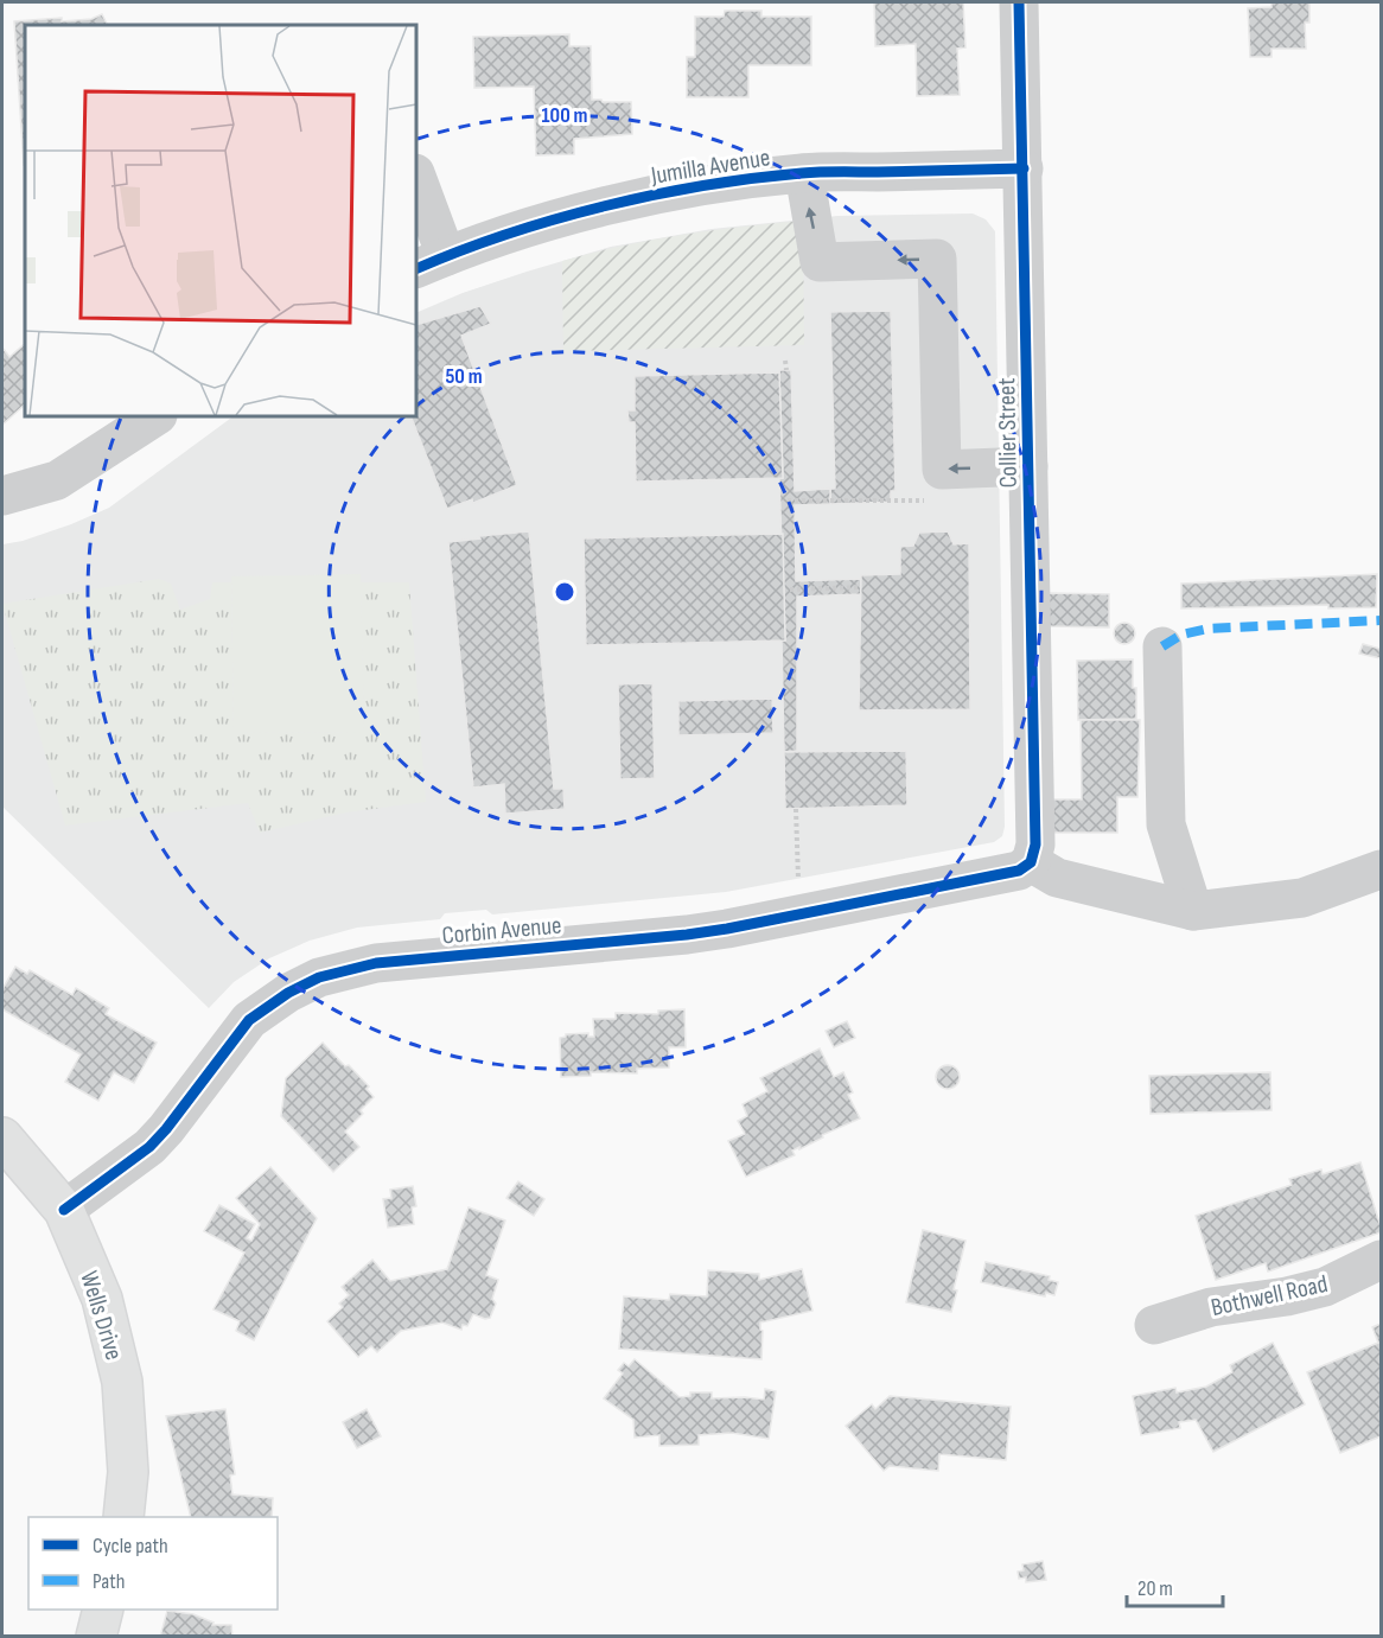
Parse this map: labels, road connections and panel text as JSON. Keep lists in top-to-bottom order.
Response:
{
  "streets": {
    "main road": ["Wells Drive"],
    "street": [
      "Jumilla Avenue",
      "Collier Street",
      "Corbin Avenue",
      "Bothwell Road"
    ]
  },
  "crossings": [
    ["Jumilla Avenue", "Collier Street"],
    ["Collier Street", "Corbin Avenue"],
    ["Corbin Avenue", "Wells Drive"]
  ],
  "legend": ["Cycle path", "Path"],
  "scale_bar": "20 m",
  "rings": ["100 m", "50 m"]
}
